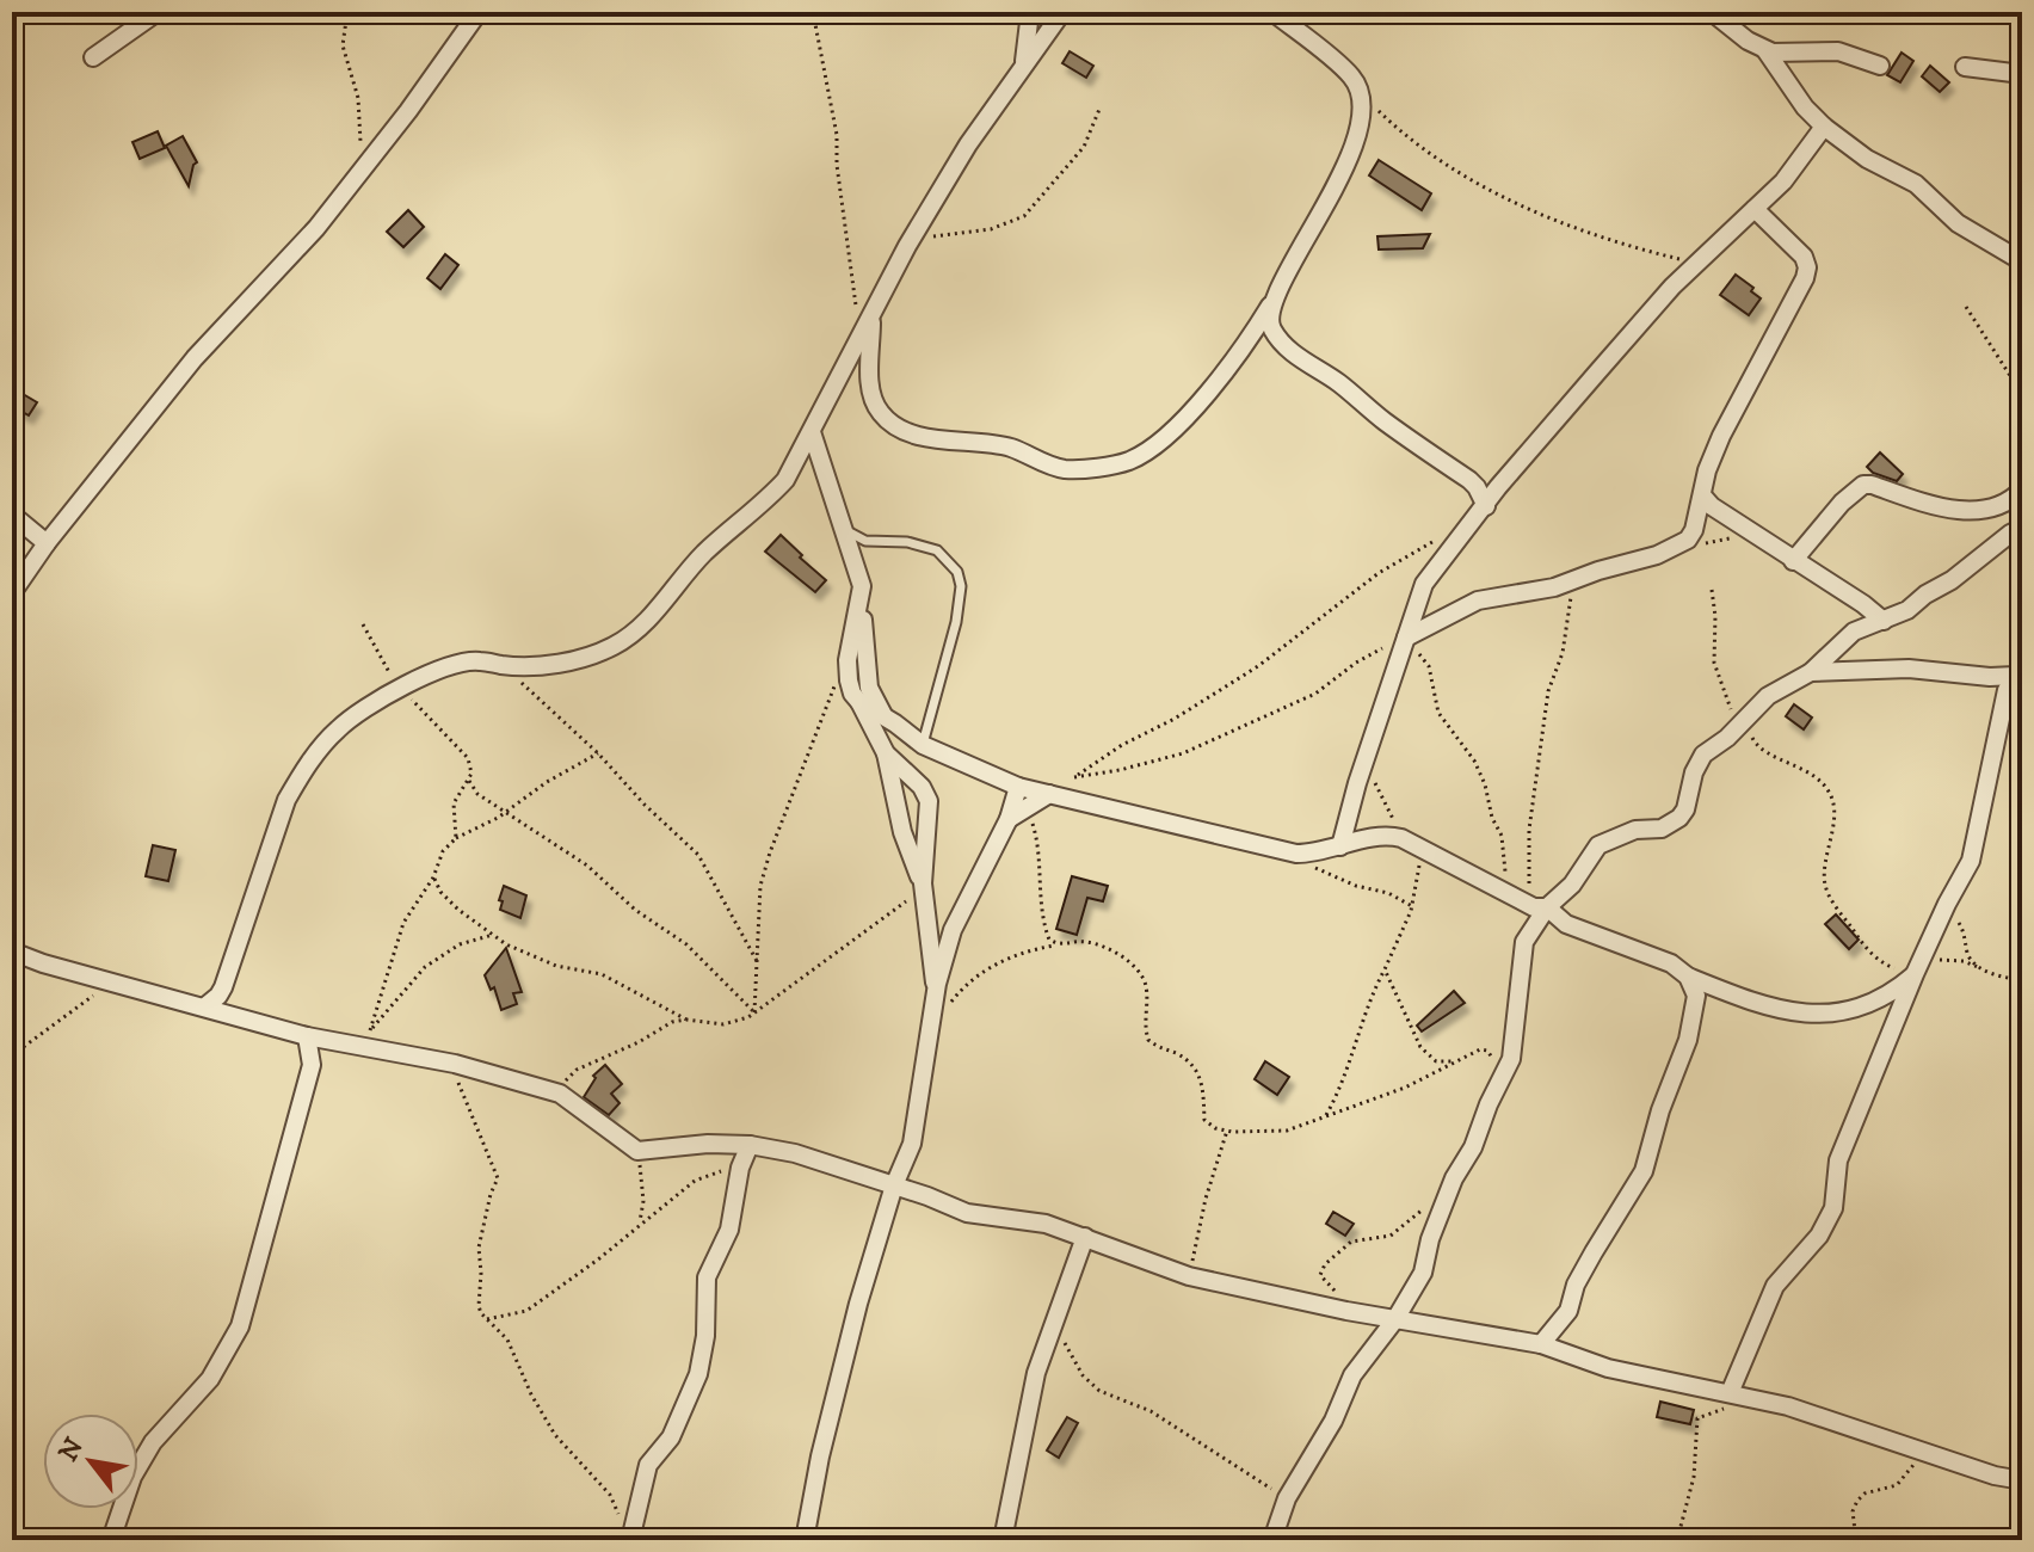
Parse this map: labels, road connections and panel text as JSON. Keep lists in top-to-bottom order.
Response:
{
  "north": "top left"
}
